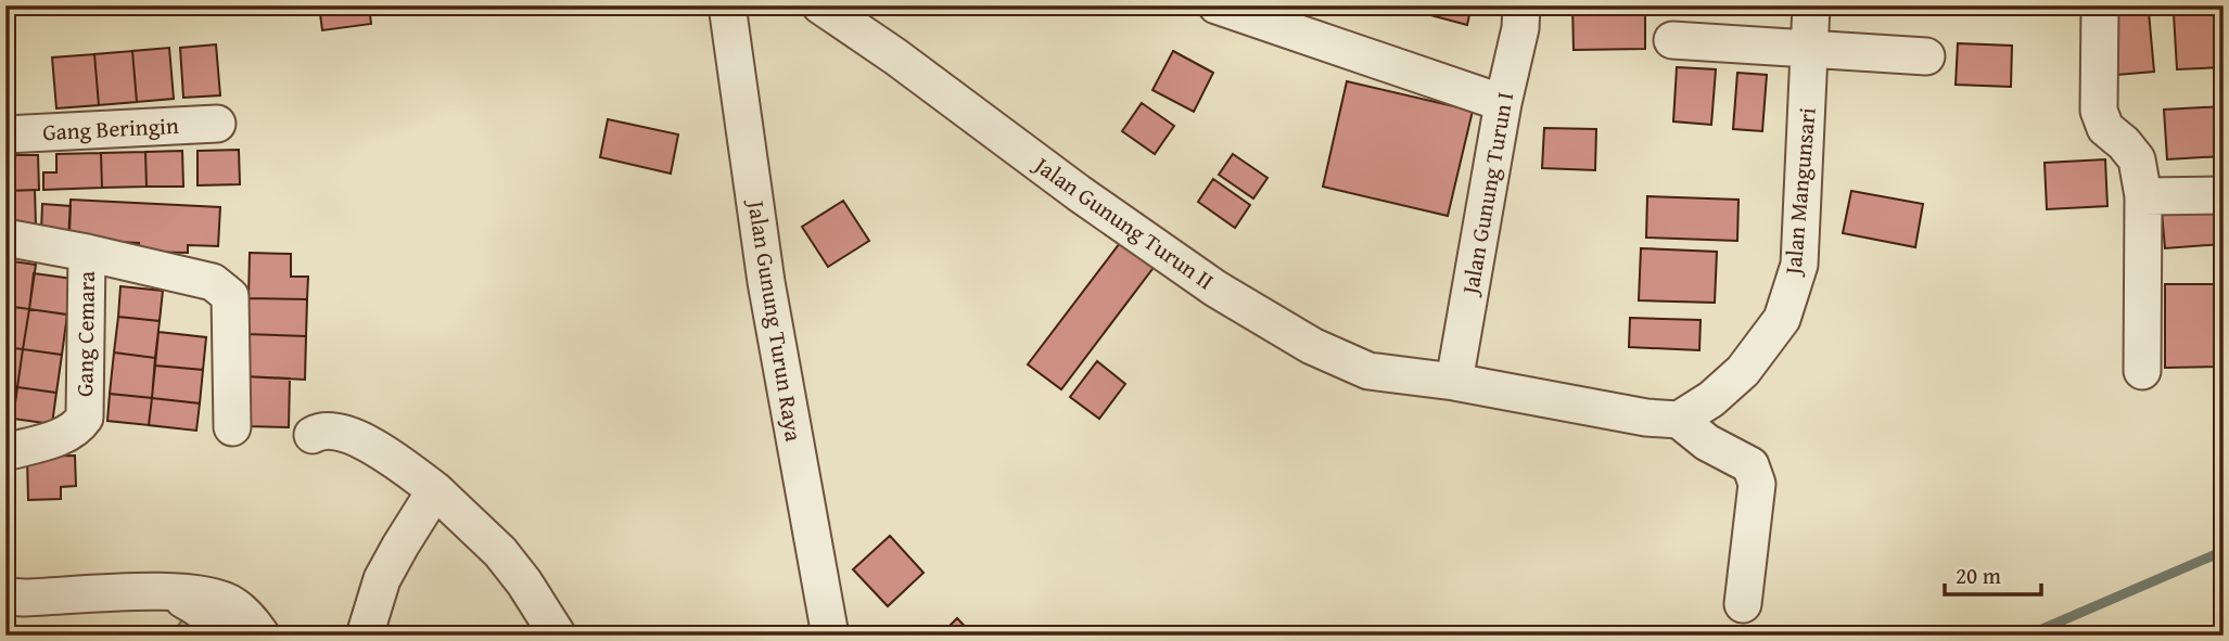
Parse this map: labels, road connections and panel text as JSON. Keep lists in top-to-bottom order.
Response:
{
  "streets": {
    "street": [
      "Gang Beringin",
      "Jalan Mangunsari",
      "Jalan Gunung Turun I",
      "Jalan Gunung Turun II",
      "Jalan Gunung Turun Raya",
      "Gang Cemara"
    ]
  },
  "crossings": [
    ["Jalan Gunung Turun I", "Jalan Gunung Turun II"]
  ],
  "scale_bar": "20 m"
}
